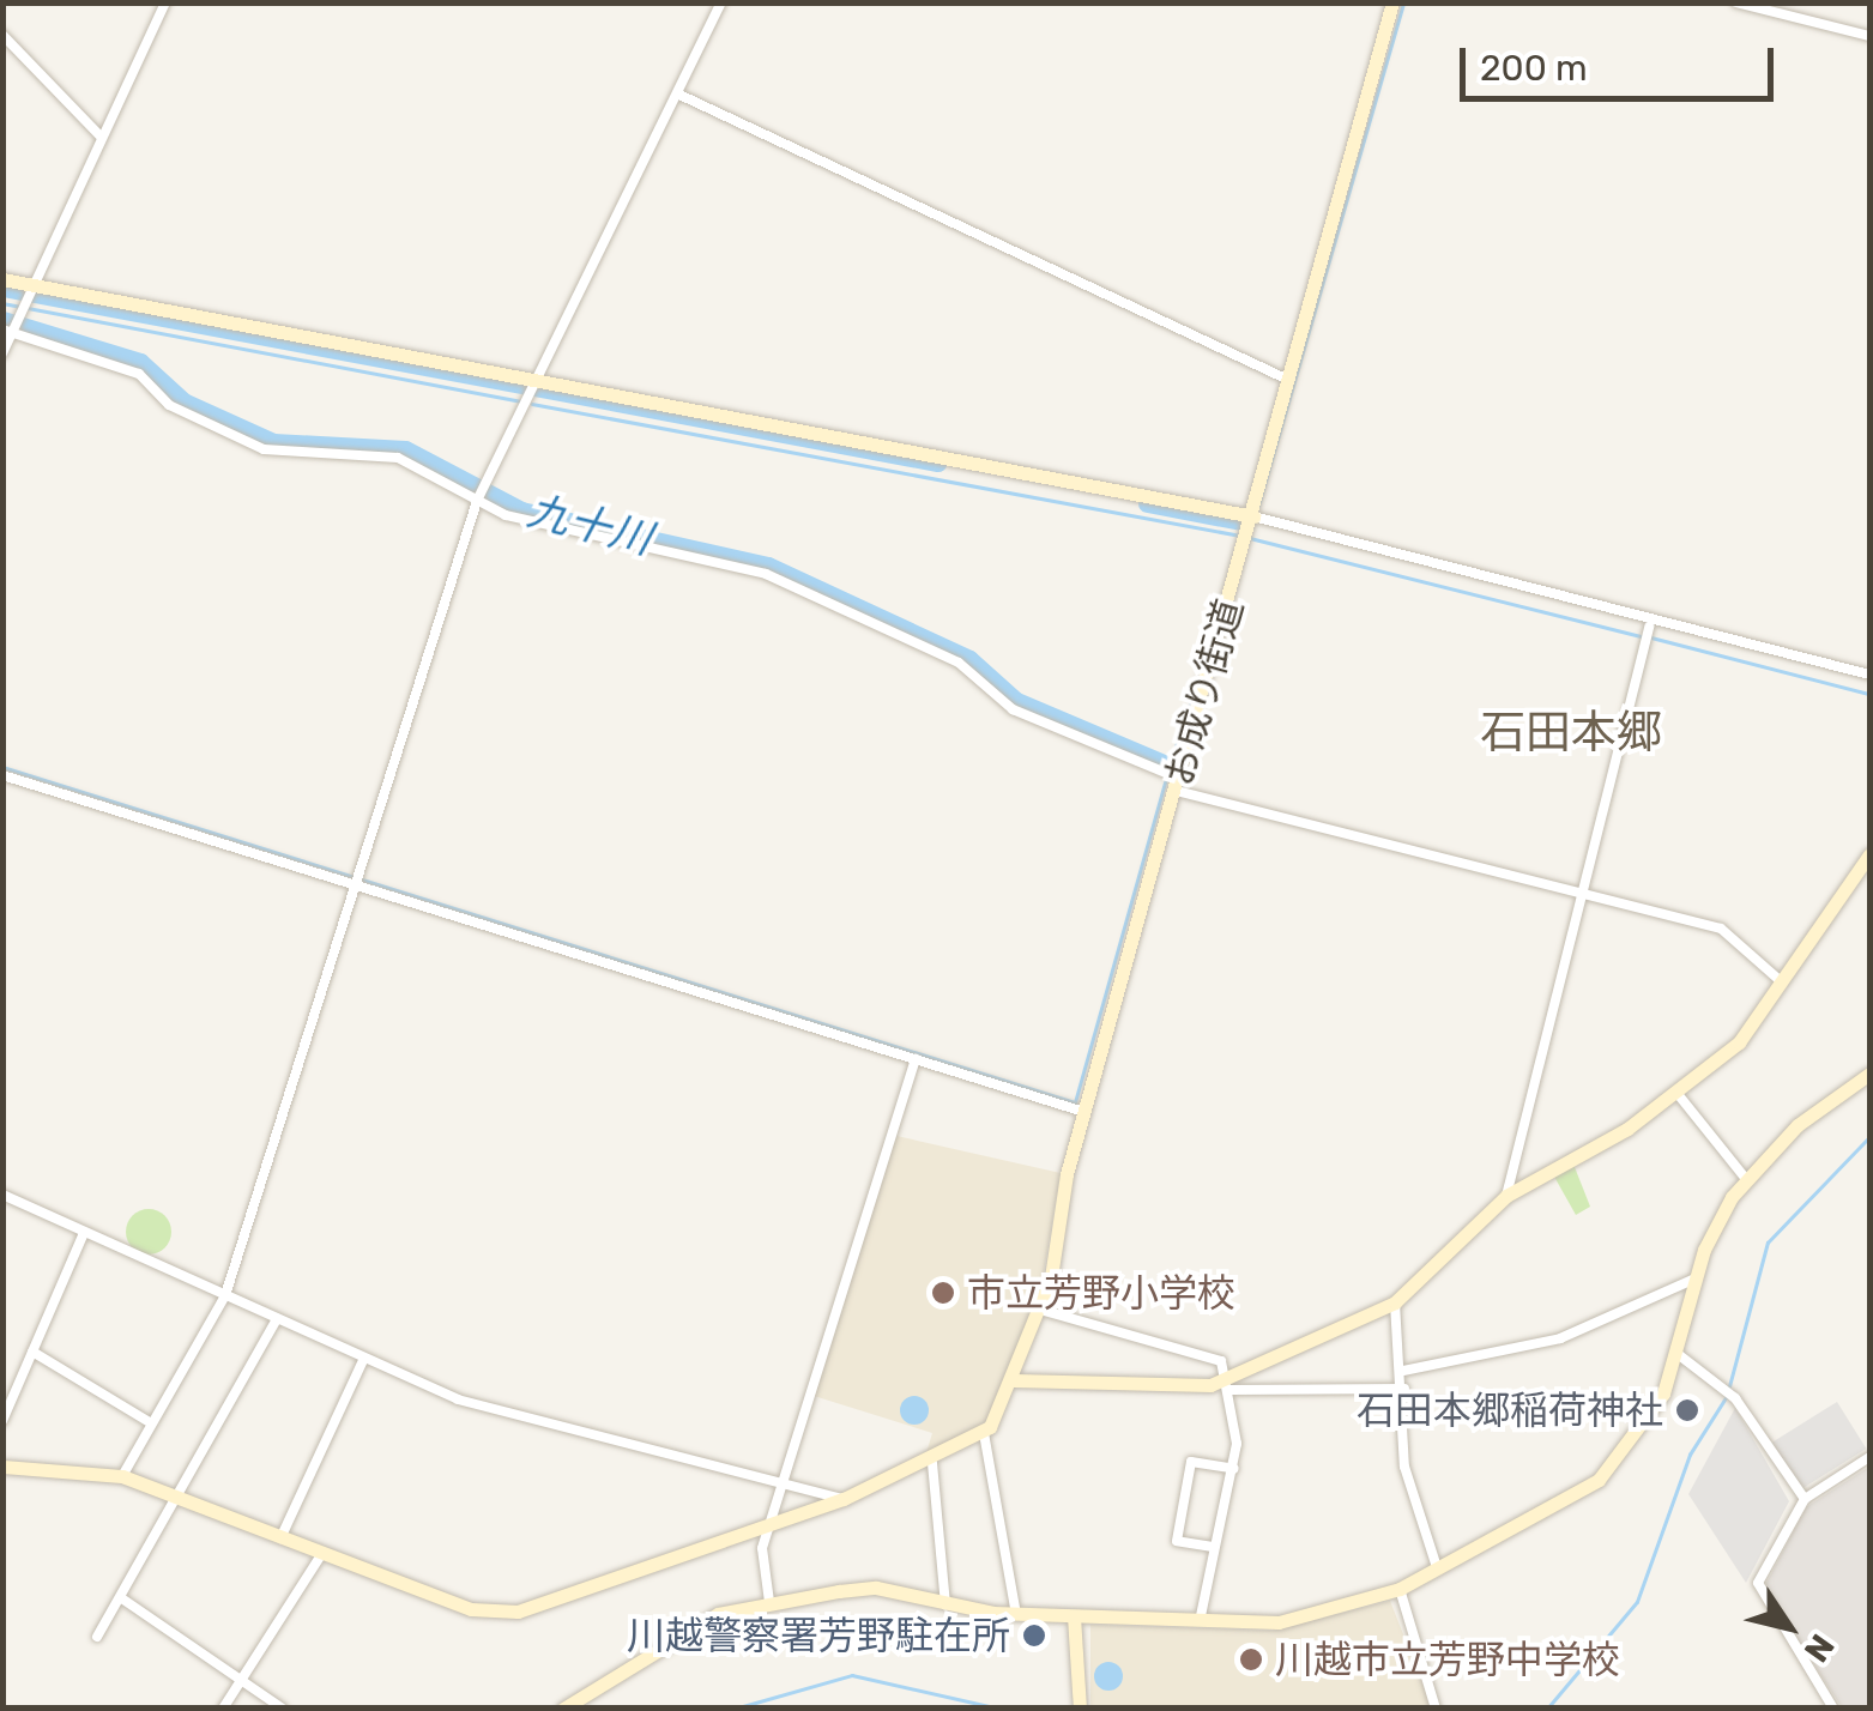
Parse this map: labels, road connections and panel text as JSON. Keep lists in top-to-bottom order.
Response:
{
  "streets": {
    "street": ["お成り街道"]
  },
  "districts": ["石田本郷"],
  "water": ["九十川"],
  "places": [
    "市立芳野小学校",
    "石田本郷稲荷神社",
    "川越警察署芳野駐在所",
    "川越市立芳野中学校"
  ],
  "scale_bar": "200 m",
  "north": "bottom right"
}
